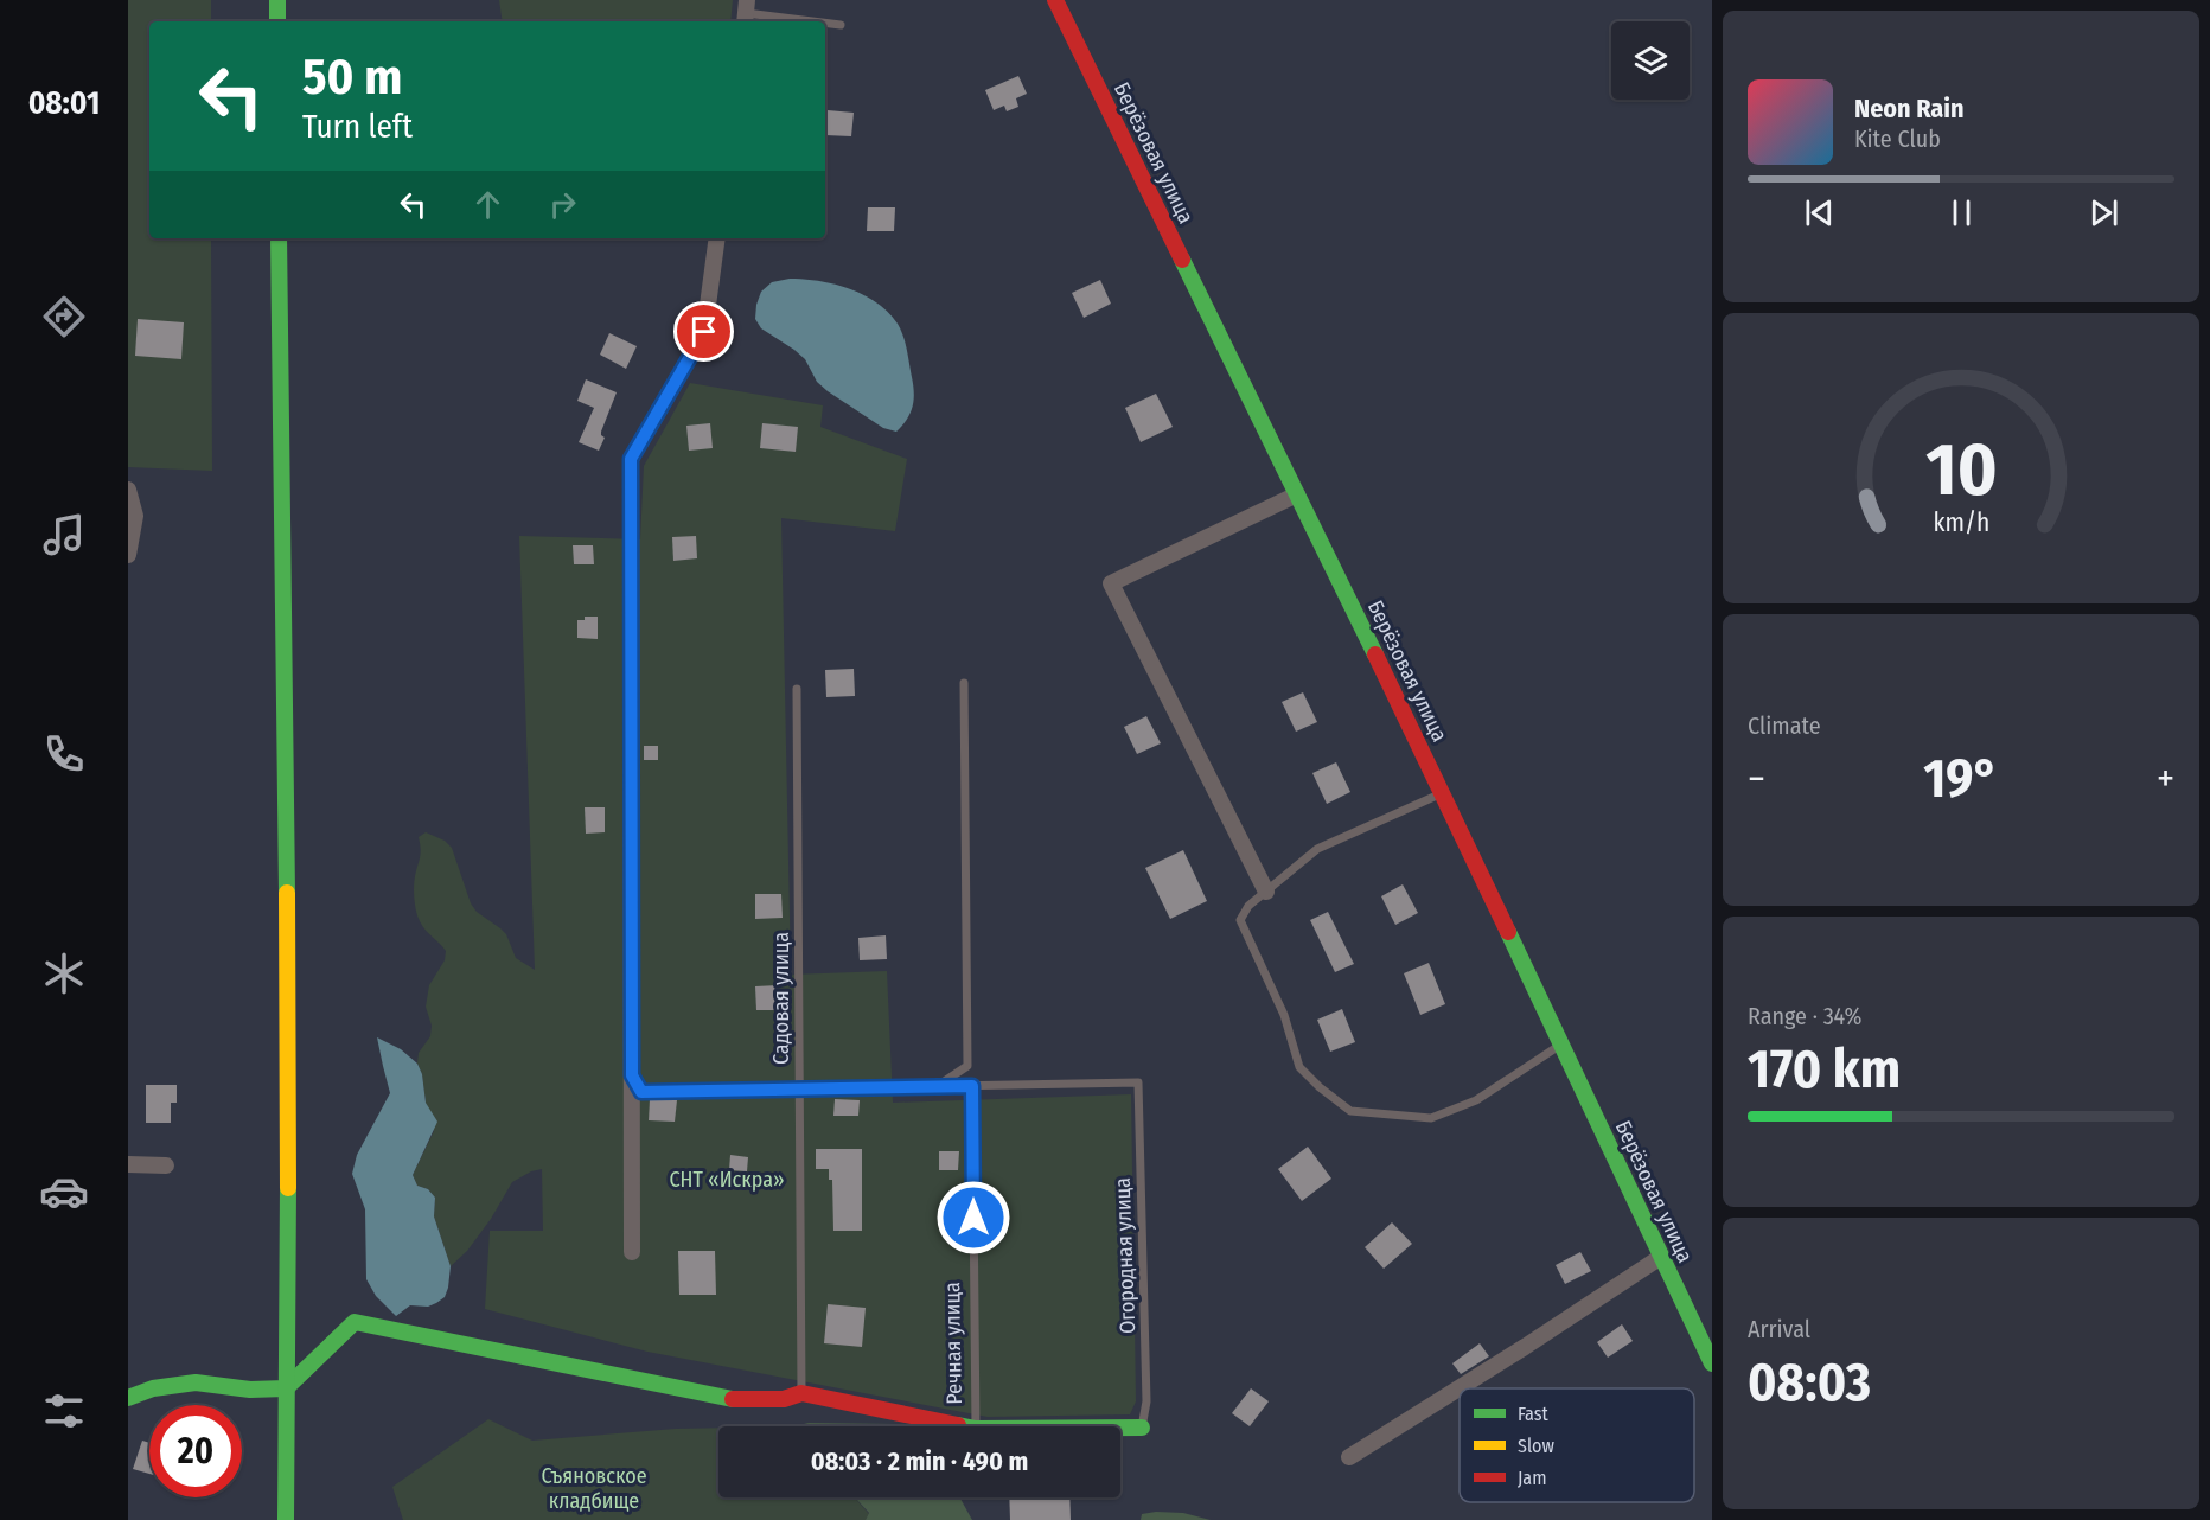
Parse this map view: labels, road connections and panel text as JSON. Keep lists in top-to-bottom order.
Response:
{
  "streets": {
    "street": ["Берёзовая улица"],
    "lane": ["Садовая улица", "Огородная улица", "Речная улица"]
  },
  "crossings": [
    ["Огородная улица", "Речная улица"]
  ],
  "parks": ["СНТ «Искра»", "Съяновское кладбище"],
  "legend": ["Fast", "Slow", "Jam"],
  "page": {
    "tabs": "08:01",
    "turn": ["50 m", "Turn left"],
    "song": ["Neon Rain", "Kite Club"],
    "tile": [
      "Climate",
      ["Range · 34%", "170 km"],
      ["Arrival", "08:03"]
    ],
    "heat": ["−", "19°", "+"],
    "limit": "20",
    "trip": "08:03 · 2 min · 490 m",
    "gauge": ["10", "km/h"]
  }
}
